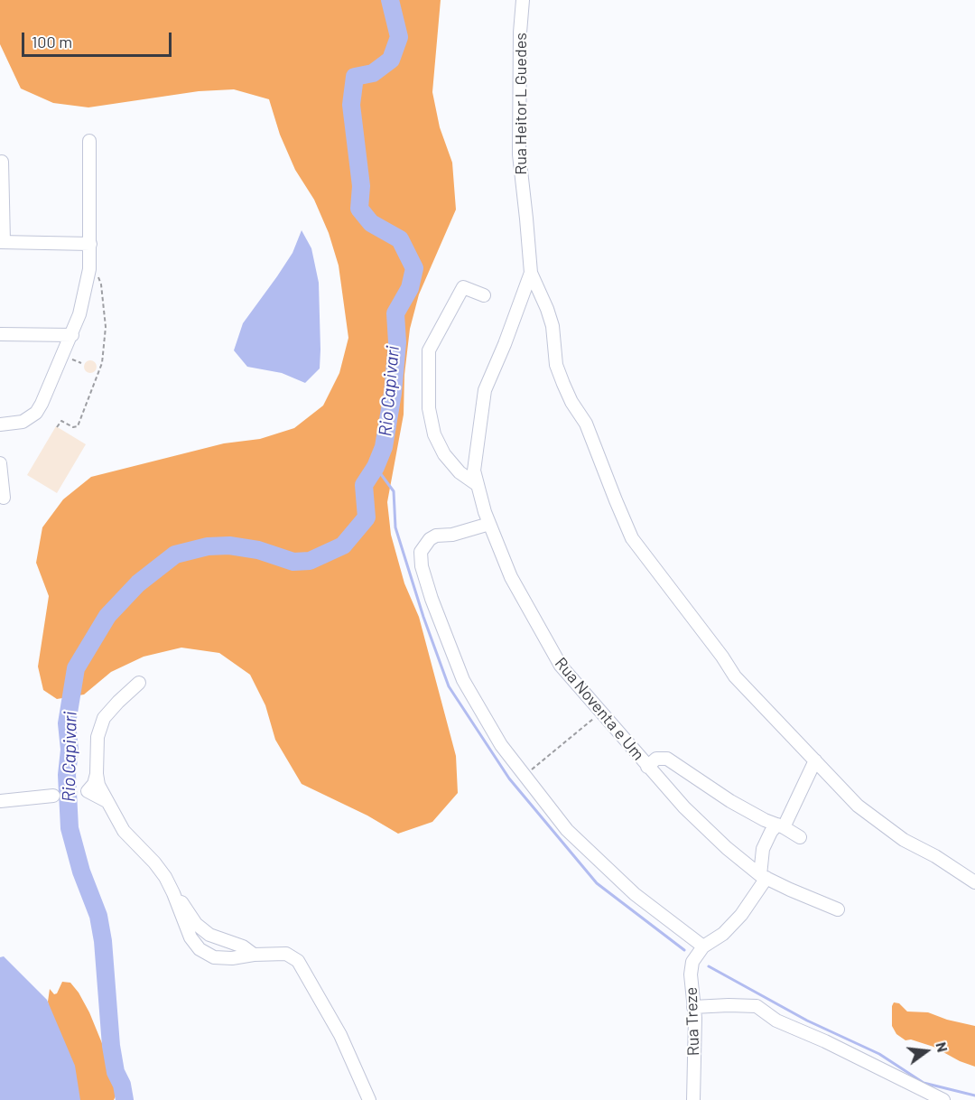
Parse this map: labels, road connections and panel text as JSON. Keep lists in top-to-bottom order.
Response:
{
  "streets": {
    "street": ["Rua Heitor L Guedes", "Rua Noventa e Um", "Rua Treze"]
  },
  "crossings": [
    ["Rua Heitor L Guedes", "Rua Noventa e Um"]
  ],
  "water": ["Rio Capivari"],
  "scale_bar": "100 m",
  "north": "right"
}
